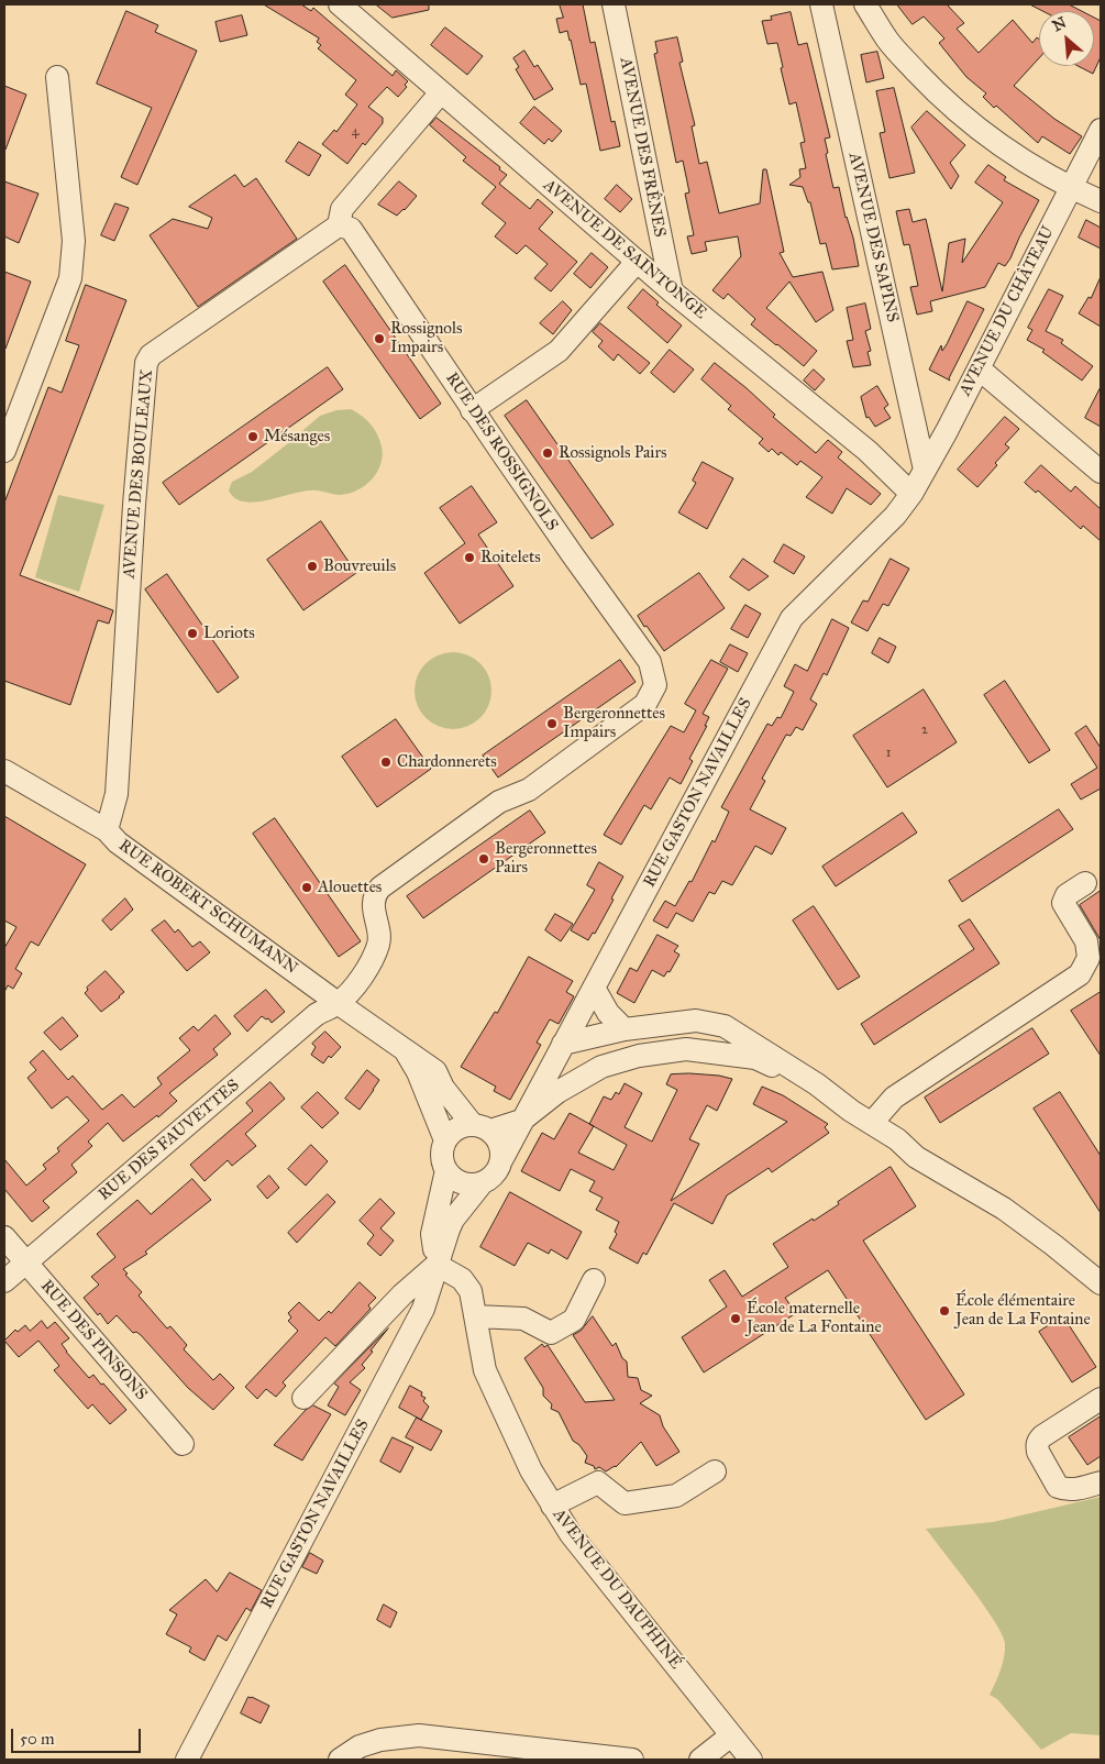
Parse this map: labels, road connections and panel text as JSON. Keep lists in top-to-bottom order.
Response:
{
  "streets": {
    "street": [
      "AVENUE DES FRÊNES",
      "AVENUE DES SAPINS",
      "AVENUE DE SAINTONGE",
      "AVENUE DU CHÂTEAU",
      "RUE DES ROSSIGNOLS",
      "AVENUE DES BOULEAUX",
      "RUE GASTON NAVAILLES",
      "RUE ROBERT SCHUMANN",
      "RUE DES FAUVETTES",
      "RUE DES PINSONS",
      "AVENUE DU DAUPHINÉ"
    ]
  },
  "crossings": [
    ["AVENUE DES FRÊNES", "AVENUE DE SAINTONGE"],
    ["AVENUE DES SAPINS", "AVENUE DU CHÂTEAU"],
    ["AVENUE DE SAINTONGE", "AVENUE DU CHÂTEAU"],
    ["AVENUE DE SAINTONGE", "RUE GASTON NAVAILLES"],
    ["AVENUE DU CHÂTEAU", "RUE GASTON NAVAILLES"],
    ["RUE DES ROSSIGNOLS", "AVENUE DES BOULEAUX"],
    ["RUE DES ROSSIGNOLS", "RUE DES FAUVETTES"],
    ["AVENUE DES BOULEAUX", "RUE ROBERT SCHUMANN"],
    ["RUE GASTON NAVAILLES", "RUE ROBERT SCHUMANN"],
    ["RUE GASTON NAVAILLES", "AVENUE DU DAUPHINÉ"],
    ["RUE ROBERT SCHUMANN", "RUE DES FAUVETTES"],
    ["RUE DES FAUVETTES", "RUE DES PINSONS"]
  ],
  "places": [
    "Rossignols Impairs",
    "Mésanges",
    "Rossignols Pairs",
    "Roitelets",
    "Bouvreuils",
    "Loriots",
    "Bergeronnettes Impairs",
    "Chardonnerets",
    "Bergeronnettes Pairs",
    "Alouettes",
    "École élémentaire Jean de La Fontaine",
    "École maternelle Jean de La Fontaine"
  ],
  "house_numbers": ["4", "2", "1"],
  "scale_bar": "50 m",
  "north": "top left"
}
